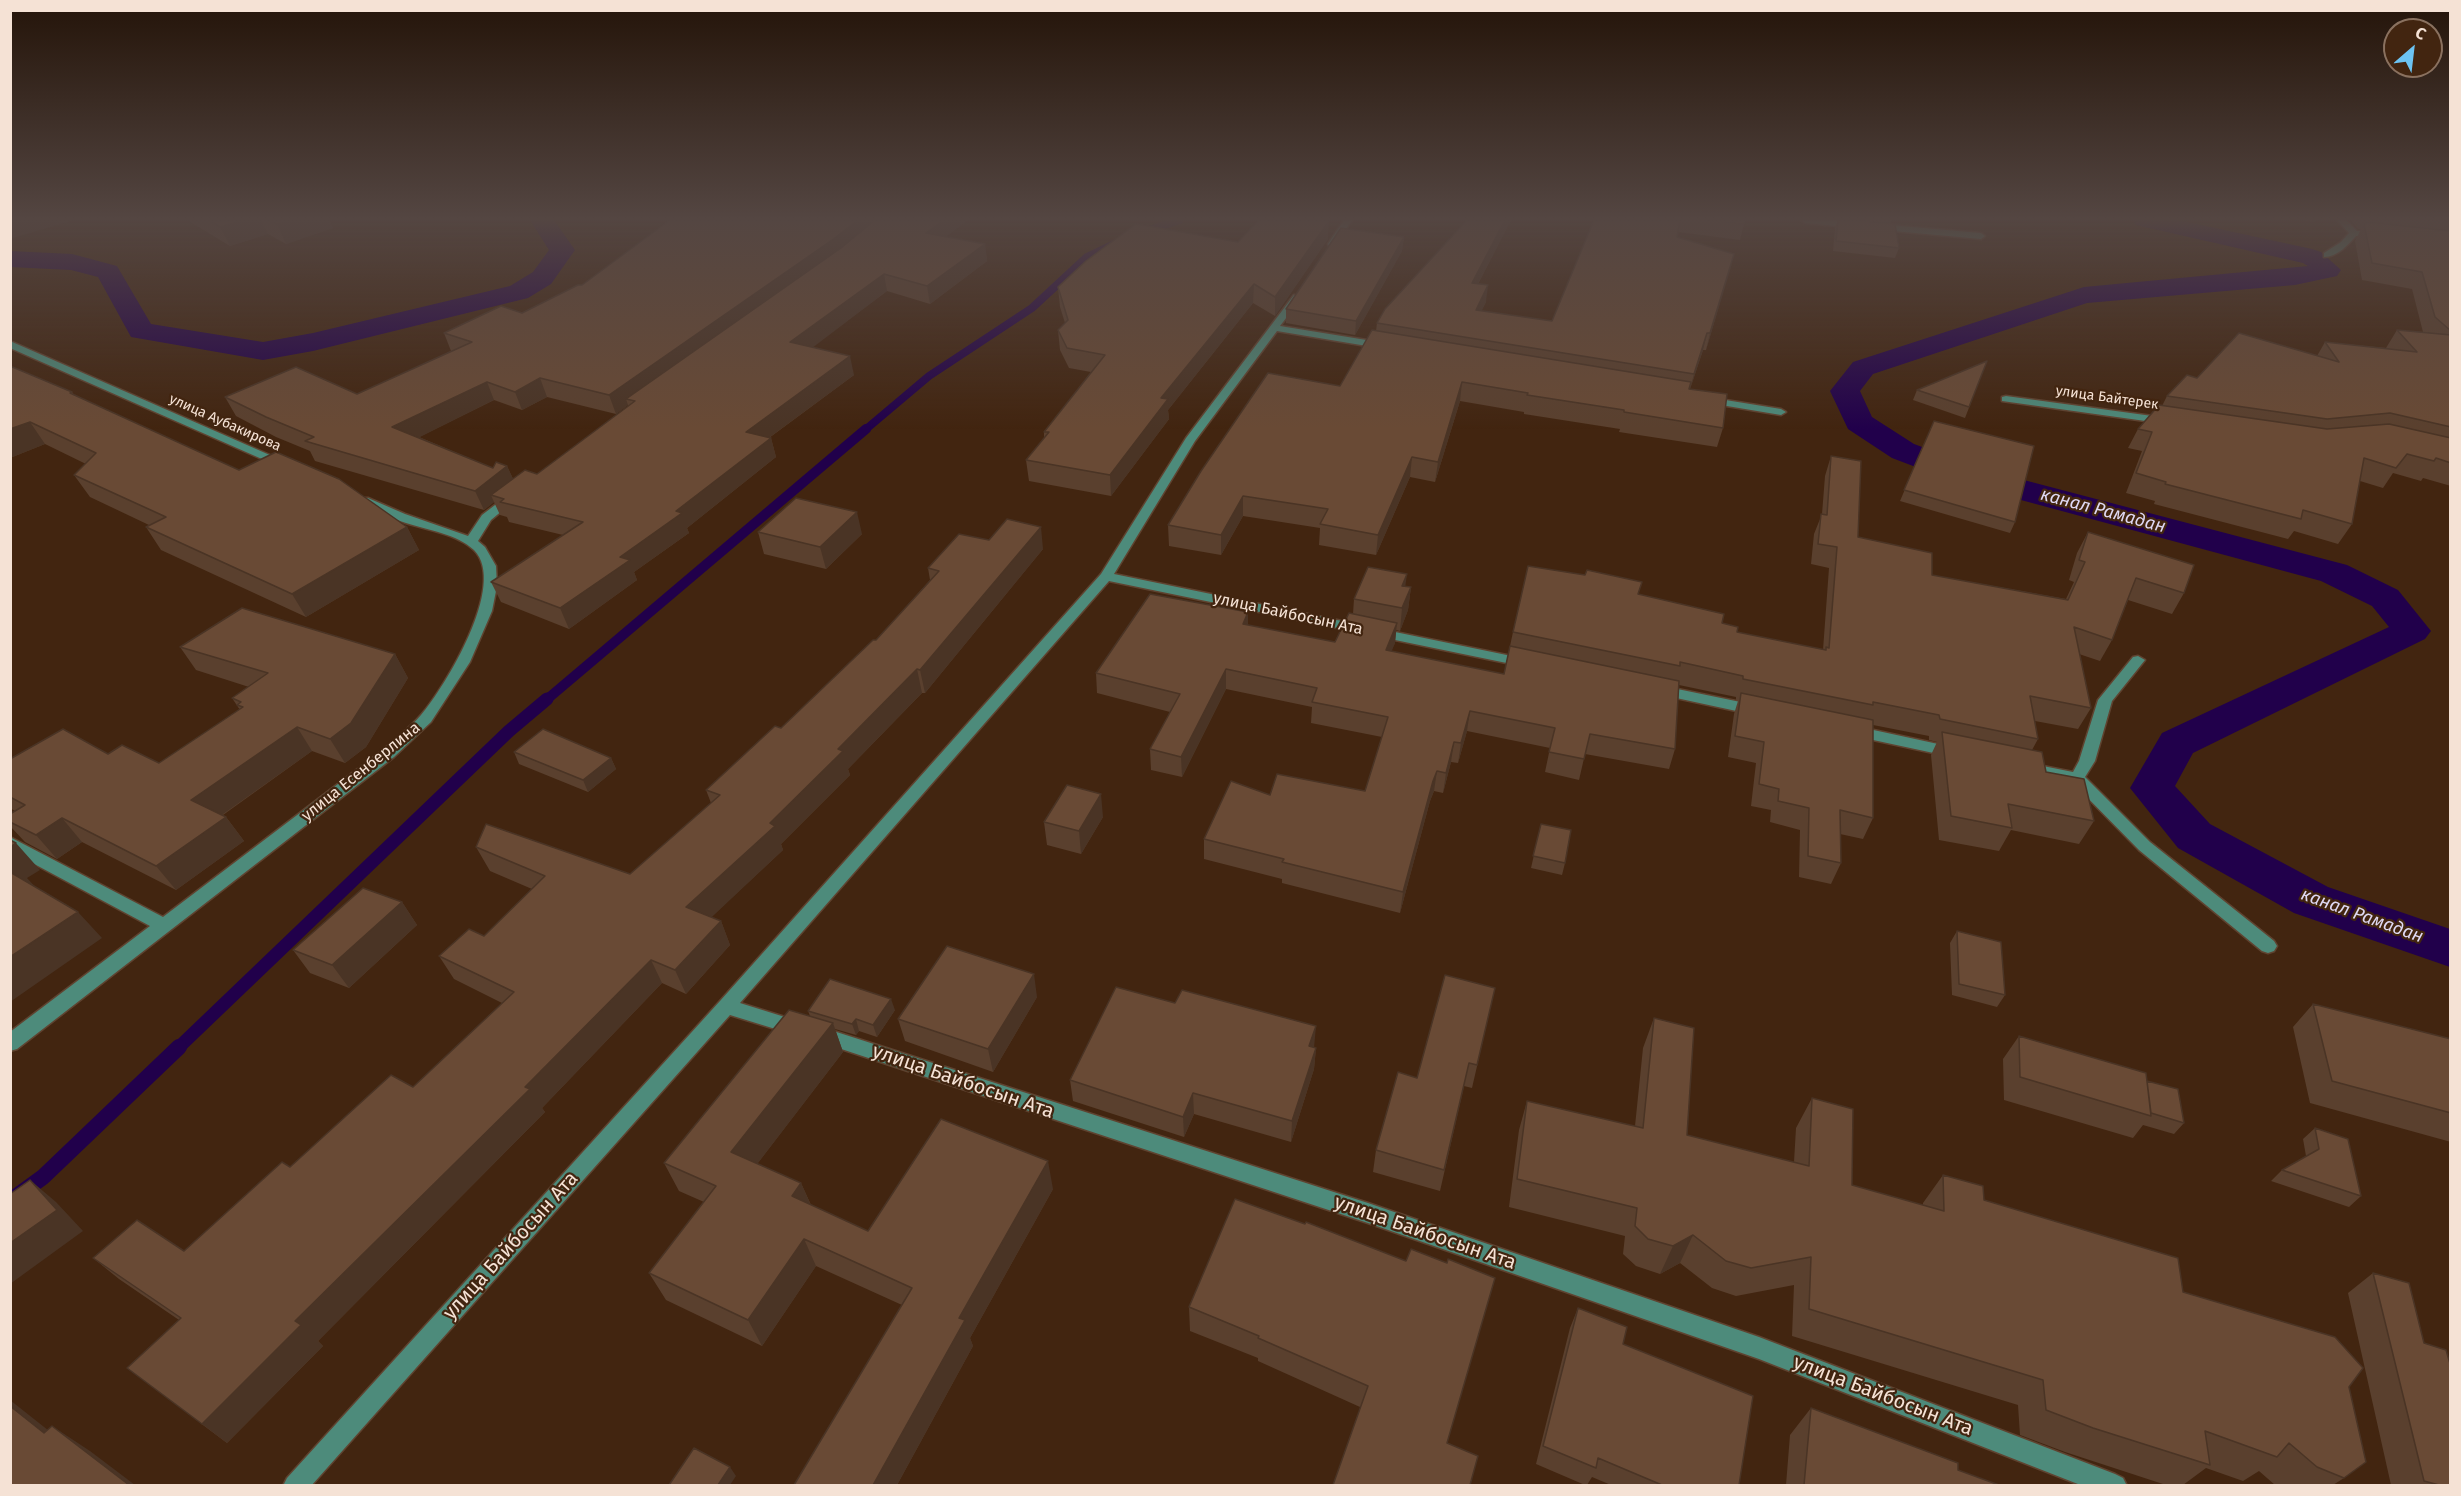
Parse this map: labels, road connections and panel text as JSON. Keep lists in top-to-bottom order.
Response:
{
  "streets": {
    "street": [
      "улица Байтерек",
      "улица Аубакирова",
      "улица Байбосын Ата",
      "улица Есенберлина"
    ]
  },
  "water": ["канал Рамадан"],
  "north": "top right"
}
